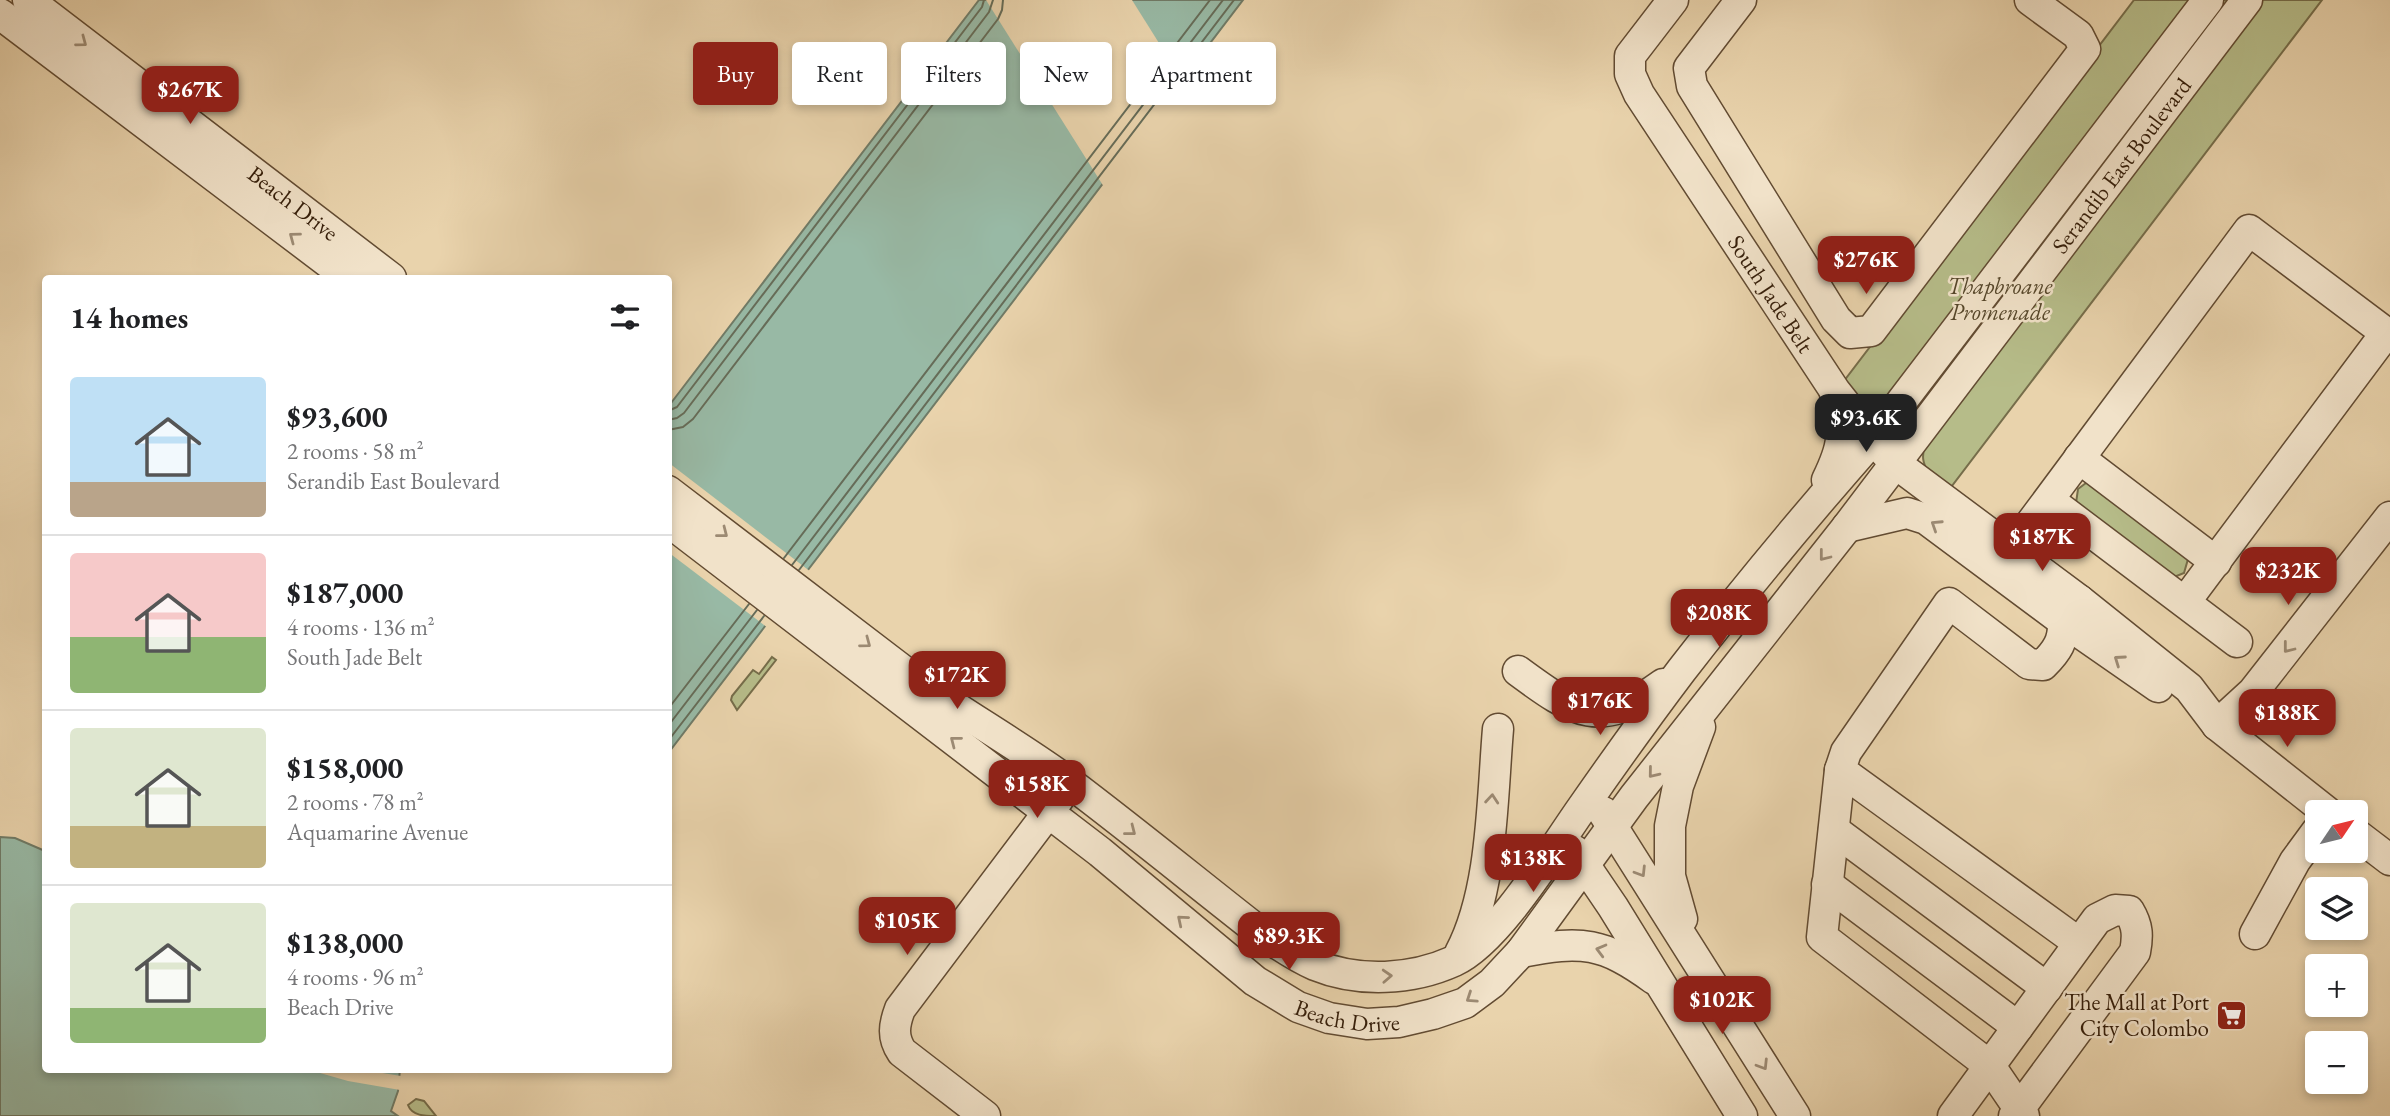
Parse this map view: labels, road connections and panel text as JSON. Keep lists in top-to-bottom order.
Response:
{
  "streets": {
    "street": ["Serandib East Boulevard", "Beach Drive", "South Jade Belt"]
  },
  "crossings": [
    ["Serandib East Boulevard", "Beach Drive"],
    ["Serandib East Boulevard", "South Jade Belt"]
  ],
  "parks": ["Thapbroane Promenade"],
  "places": {
    "supermarket": ["The Mall at Port City Colombo"]
  },
  "north": "top right",
  "page": {
    "chip": [
      "Buy",
      "Rent",
      "Filters",
      "New",
      "Apartment"
    ],
    "price": [
      "$267K",
      "$276K",
      "$93.6K",
      "$187K",
      "$232K",
      "$208K",
      "$172K",
      "$176K",
      "$188K",
      "$158K",
      "$138K",
      "$105K",
      "$89.3K",
      "$102K"
    ],
    "heading": "14 homes",
    "list": [
      {
        "name": "$93,600",
        "note": "2 rooms · 58 m² · Serandib East Boulevard"
      },
      {
        "name": "$187,000",
        "note": "4 rooms · 136 m² · South Jade Belt"
      },
      {
        "name": "$158,000",
        "note": "2 rooms · 78 m² · Aquamarine Avenue"
      },
      {
        "name": "$138,000",
        "note": "4 rooms · 96 m² · Beach Drive"
      }
    ],
    "map_buttons": ["+", "−"]
  }
}
